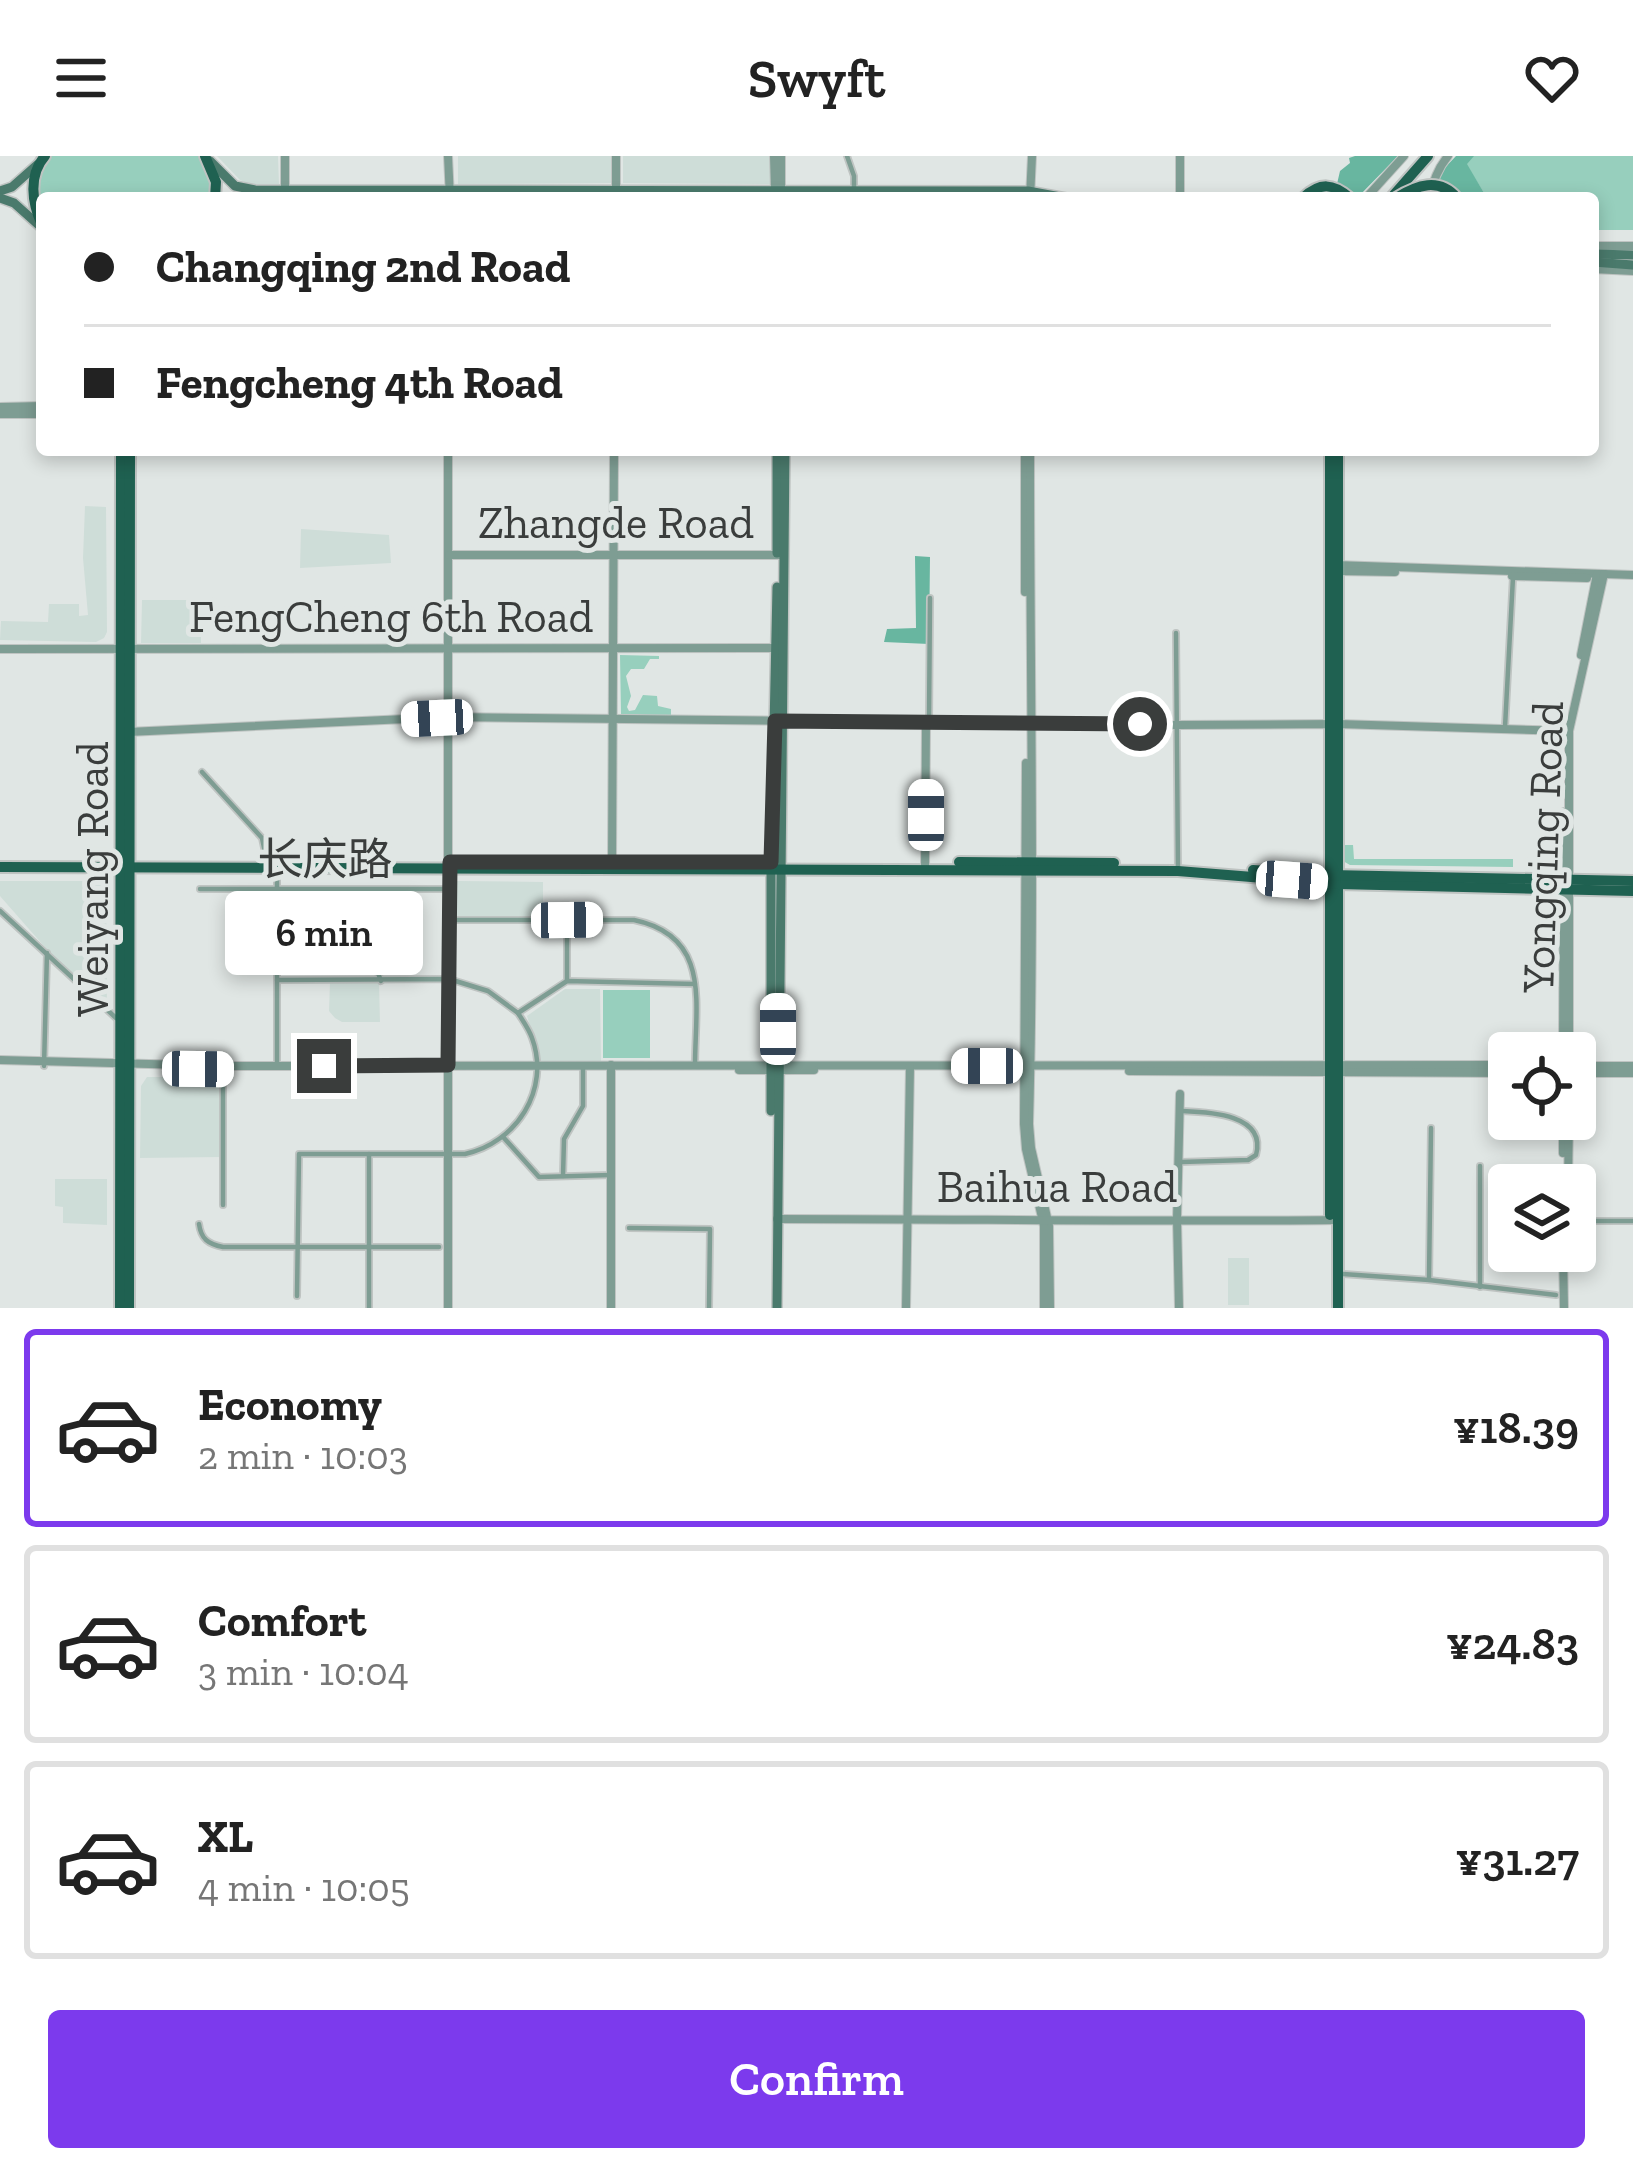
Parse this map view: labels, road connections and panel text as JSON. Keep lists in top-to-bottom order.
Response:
{
  "streets": {
    "main road": ["Weiyang Road"],
    "street": [
      "Zhangde Road",
      "FengCheng 6th Road",
      "Yongqing Road",
      "长庆路",
      "Baihua Road"
    ]
  },
  "crossings": [
    ["FengCheng 6th Road", "Weiyang Road"]
  ],
  "page": {
    "header": "Swyft",
    "banner": ["Changqing 2nd Road", "Fengcheng 4th Road"],
    "bubble": "6 min",
    "list": [
      {
        "name": "Economy",
        "note": "2 min · 10:03",
        "value": "¥18.39"
      },
      {
        "name": "Comfort",
        "note": "3 min · 10:04",
        "value": "¥24.83"
      },
      {
        "name": "XL",
        "note": "4 min · 10:05",
        "value": "¥31.27"
      }
    ],
    "buttons": "Confirm"
  }
}
